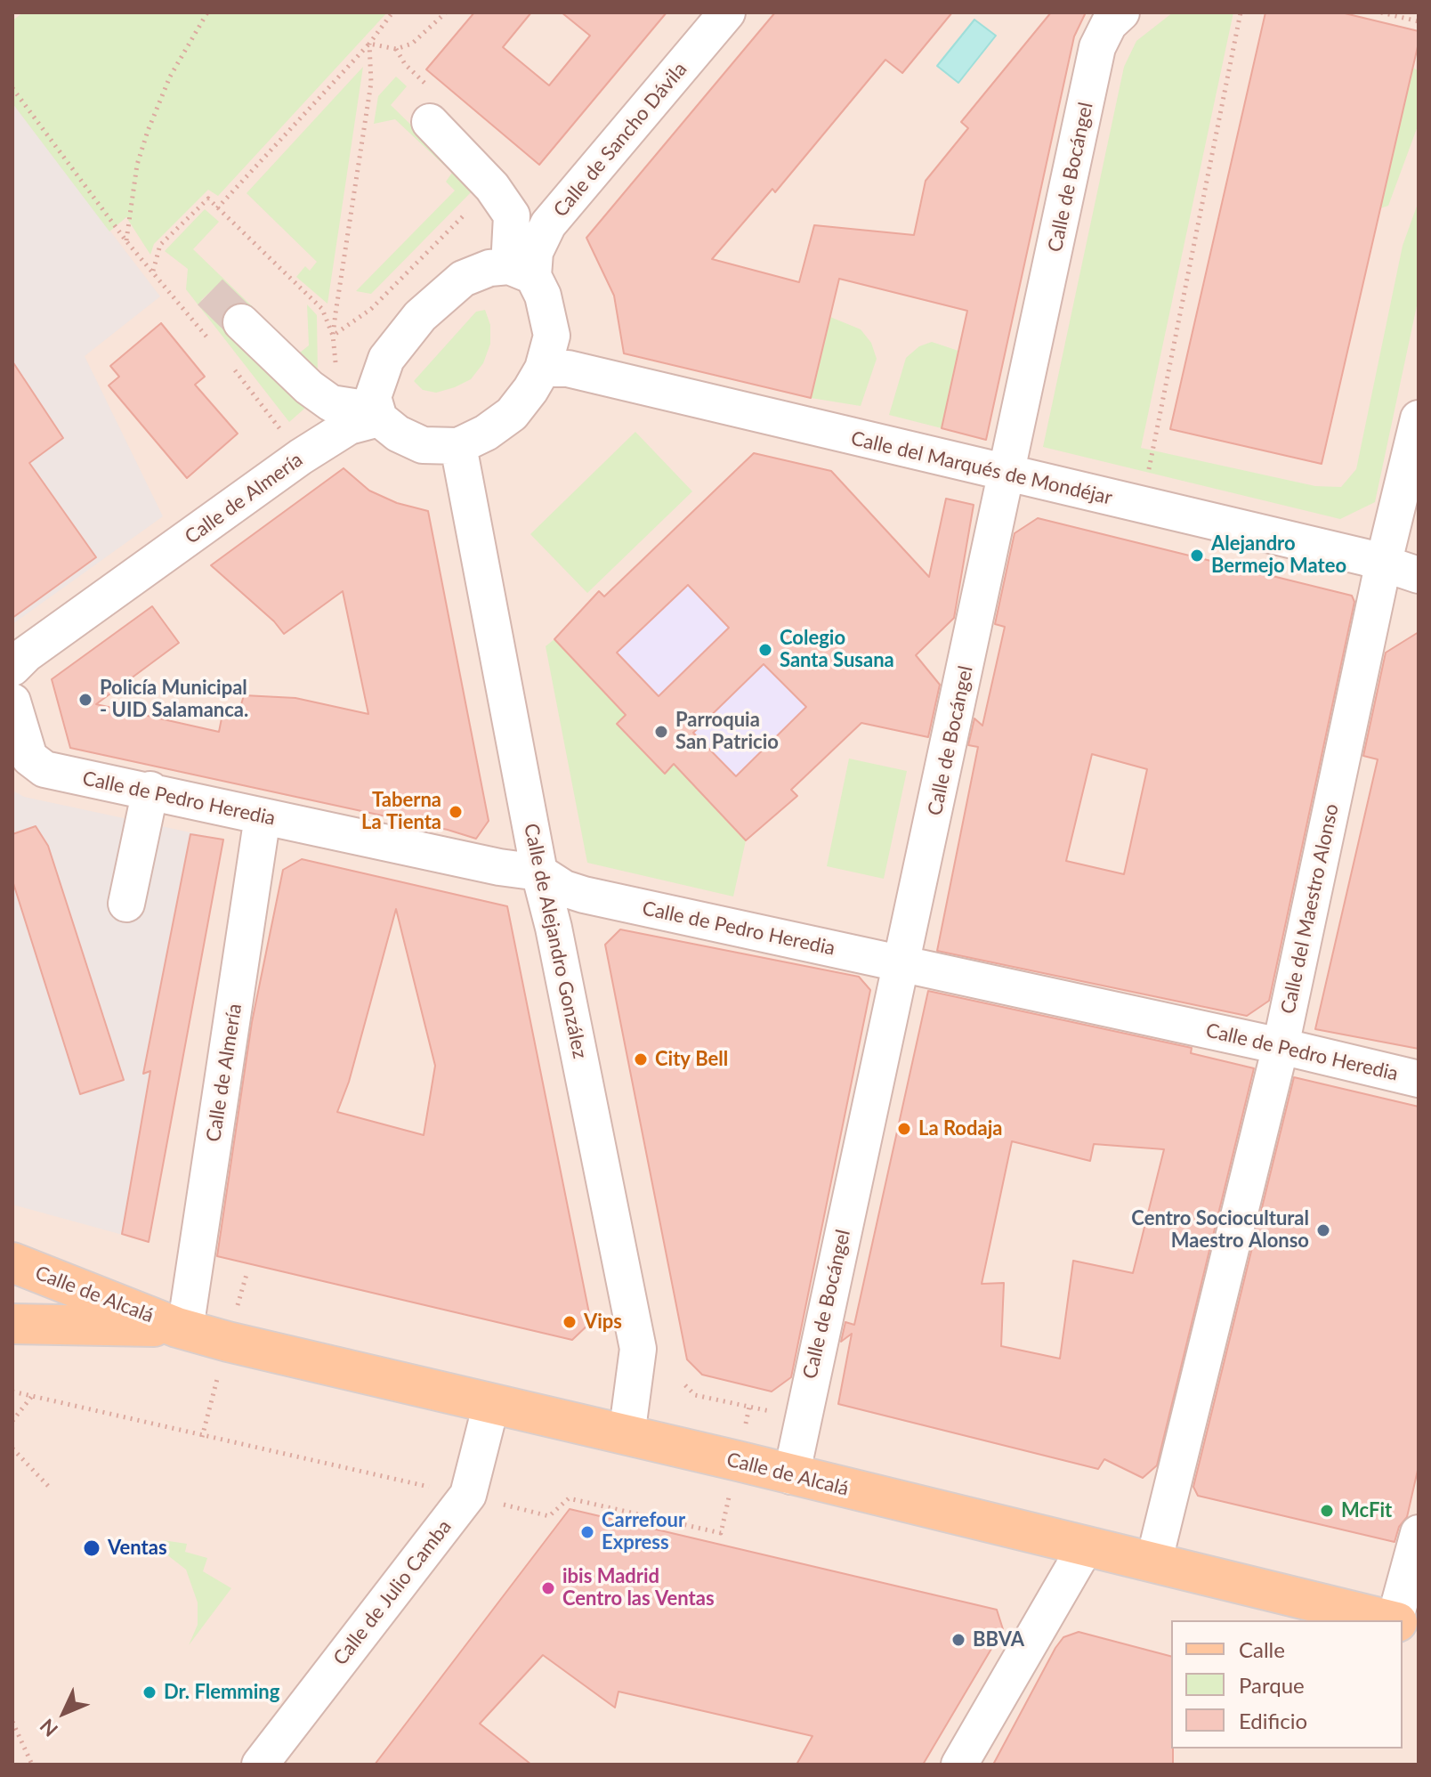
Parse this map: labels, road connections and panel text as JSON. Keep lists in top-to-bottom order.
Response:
{
  "streets": {
    "main road": ["Calle de Alcalá"],
    "street": [
      "Calle de Sancho Dávila",
      "Calle de Bocángel",
      "Calle del Marqués de Mondéjar",
      "Calle de Almería",
      "Calle de Pedro Heredia",
      "Calle del Maestro Alonso",
      "Calle de Alejandro González",
      "Calle de Julio Camba"
    ]
  },
  "crossings": [
    ["Calle de Sancho Dávila", "Calle del Marqués de Mondéjar"],
    ["Calle de Sancho Dávila", "Calle de Almería"],
    ["Calle de Sancho Dávila", "Calle de Alejandro González"],
    ["Calle de Bocángel", "Calle del Marqués de Mondéjar"],
    ["Calle de Bocángel", "Calle de Pedro Heredia"],
    ["Calle de Bocángel", "Calle de Alcalá"],
    ["Calle del Marqués de Mondéjar", "Calle de Almería"],
    ["Calle del Marqués de Mondéjar", "Calle del Maestro Alonso"],
    ["Calle del Marqués de Mondéjar", "Calle de Alejandro González"],
    ["Calle de Almería", "Calle de Pedro Heredia"],
    ["Calle de Almería", "Calle de Alejandro González"],
    ["Calle de Almería", "Calle de Alcalá"],
    ["Calle de Pedro Heredia", "Calle del Maestro Alonso"],
    ["Calle de Pedro Heredia", "Calle de Alejandro González"],
    ["Calle del Maestro Alonso", "Calle de Alcalá"],
    ["Calle de Alejandro González", "Calle de Alcalá"],
    ["Calle de Alcalá", "Calle de Julio Camba"]
  ],
  "places": [
    "Alejandro Bermejo Mateo",
    "Colegio Santa Susana",
    "Policía Municipal - UID Salamanca.",
    "Parroquia San Patricio",
    "Taberna La Tienta",
    "City Bell",
    "La Rodaja",
    "Centro Sociocultural Maestro Alonso",
    "Vips",
    "McFit",
    "Carrefour Express",
    "Ventas",
    "ibis Madrid Centro las Ventas",
    "BBVA",
    "Dr. Flemming"
  ],
  "legend": ["Calle", "Parque", "Edificio"],
  "north": "bottom left"
}
